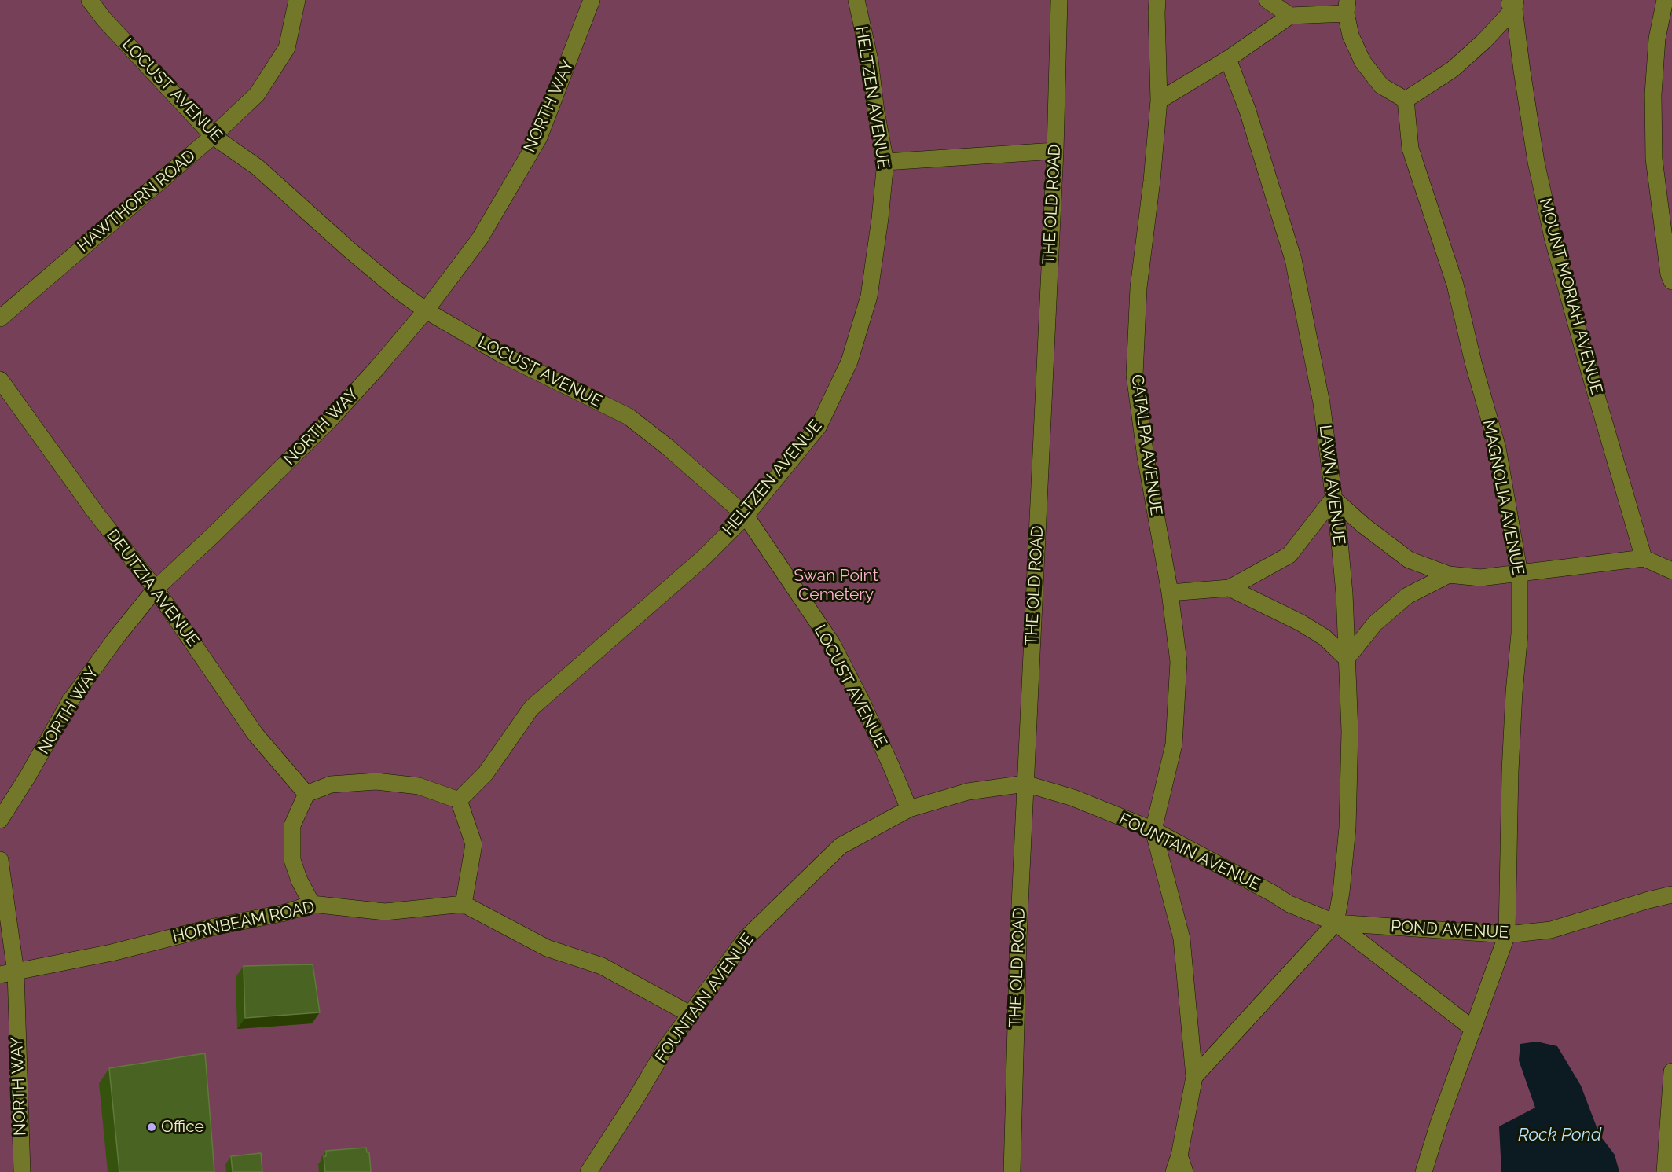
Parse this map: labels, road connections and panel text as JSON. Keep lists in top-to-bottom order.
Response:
{
  "streets": {
    "lane": [
      "LOCUST AVENUE",
      "HELTZEN AVENUE",
      "NORTH WAY",
      "HAWTHORN ROAD",
      "THE OLD ROAD",
      "MOUNT MORIAH AVENUE",
      "CATALPA AVENUE",
      "LAWN AVENUE",
      "MAGNOLIA AVENUE",
      "DEUTZIA AVENUE",
      "FOUNTAIN AVENUE",
      "HORNBEAM ROAD",
      "POND AVENUE"
    ]
  },
  "crossings": [
    ["LOCUST AVENUE", "HELTZEN AVENUE"],
    ["LOCUST AVENUE", "NORTH WAY"],
    ["LOCUST AVENUE", "HAWTHORN ROAD"],
    ["LOCUST AVENUE", "FOUNTAIN AVENUE"],
    ["NORTH WAY", "DEUTZIA AVENUE"],
    ["NORTH WAY", "HORNBEAM ROAD"],
    ["THE OLD ROAD", "FOUNTAIN AVENUE"],
    ["CATALPA AVENUE", "FOUNTAIN AVENUE"],
    ["LAWN AVENUE", "FOUNTAIN AVENUE"],
    ["LAWN AVENUE", "POND AVENUE"],
    ["MAGNOLIA AVENUE", "FOUNTAIN AVENUE"],
    ["MAGNOLIA AVENUE", "POND AVENUE"],
    ["FOUNTAIN AVENUE", "POND AVENUE"]
  ],
  "water": ["Rock Pond"],
  "parks": ["Swan Point Cemetery"],
  "places": ["Office"]
}
